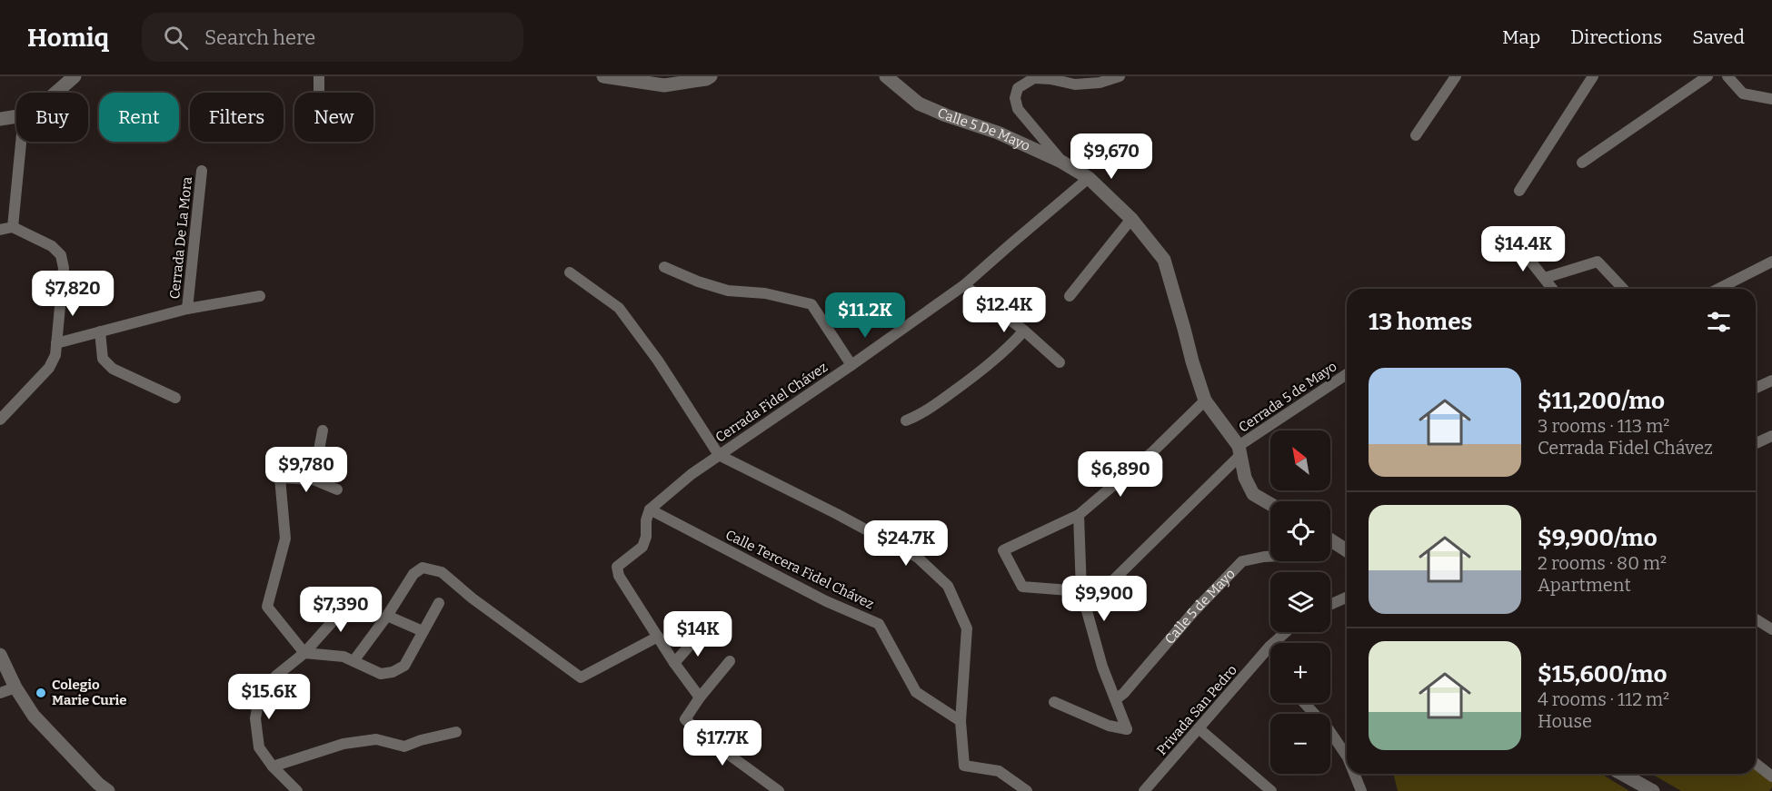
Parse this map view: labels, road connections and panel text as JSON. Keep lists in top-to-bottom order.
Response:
{
  "streets": {
    "street": [
      "Calle 5 De Mayo",
      "Cerrada De La Mora",
      "Cerrada 5 de Mayo",
      "Cerrada Fidel Chávez",
      "Calle Tercera Fidel Chávez",
      "Calle 5 de Mayo",
      "Privada San Pedro"
    ]
  },
  "crossings": [
    ["Calle 5 De Mayo", "Cerrada Fidel Chávez"],
    ["Cerrada Fidel Chávez", "Calle Tercera Fidel Chávez"]
  ],
  "places": ["Colegio Marie Curie"],
  "north": "top left",
  "page": {
    "header": "Homiq",
    "search": "Search here",
    "nav": ["Map", "Directions", "Saved"],
    "chip": [
      "Buy",
      "Rent",
      "Filters",
      "New"
    ],
    "price": [
      "$9,670",
      "$14.4K",
      "$7,820",
      "$12.4K",
      "$11.2K",
      "$9,780",
      "$6,890",
      "$24.7K",
      "$9,900",
      "$7,390",
      "$14K",
      "$15.6K",
      "$17.7K"
    ],
    "heading": "13 homes",
    "list": [
      {
        "name": "$11,200/mo",
        "note": "3 rooms · 113 m² · Cerrada Fidel Chávez"
      },
      {
        "name": "$9,900/mo",
        "note": "2 rooms · 80 m² · Apartment"
      },
      {
        "name": "$15,600/mo",
        "note": "4 rooms · 112 m² · House"
      }
    ],
    "map_buttons": ["+", "−"]
  }
}
